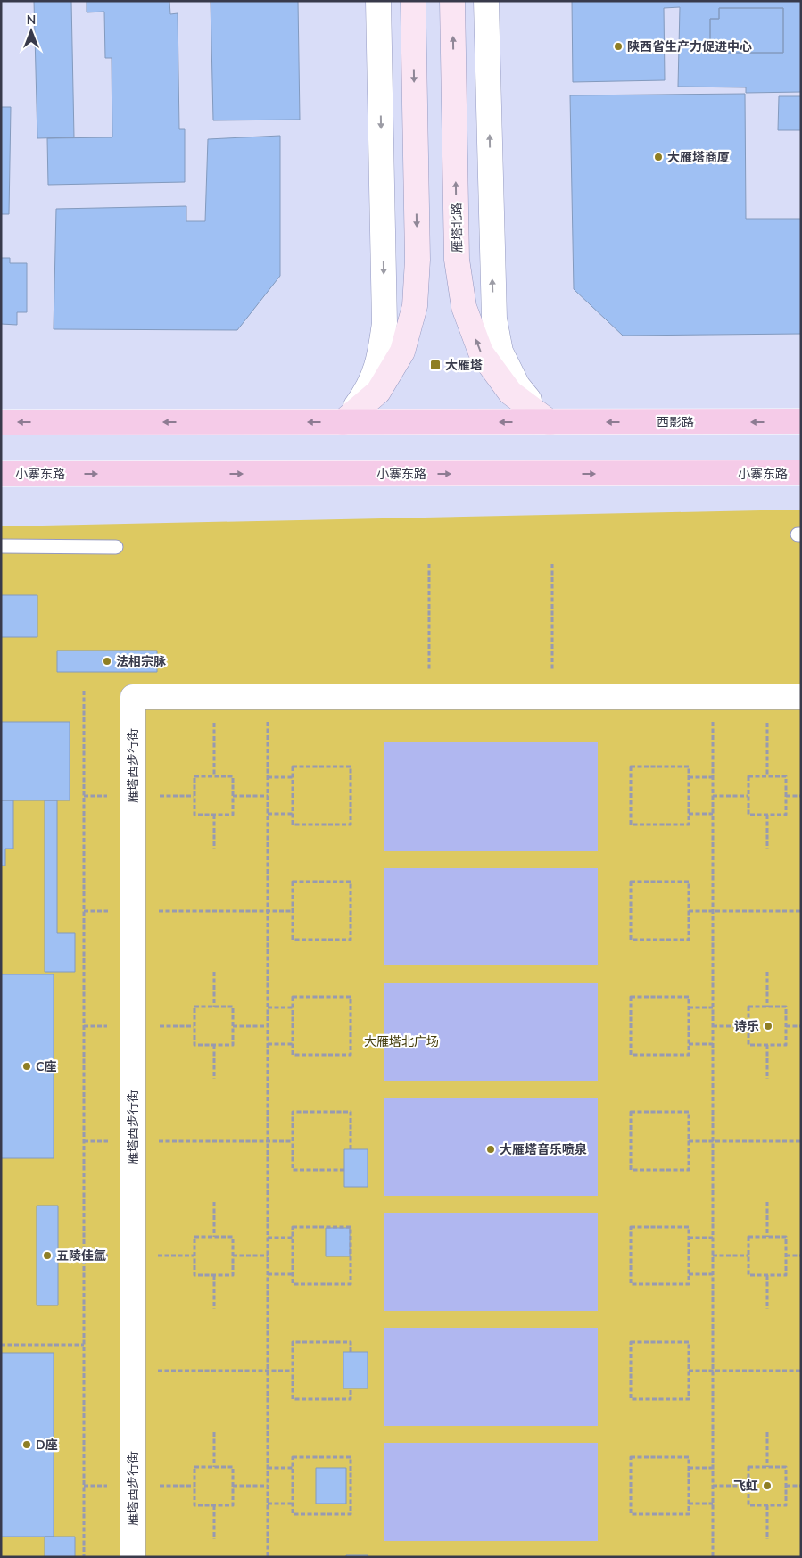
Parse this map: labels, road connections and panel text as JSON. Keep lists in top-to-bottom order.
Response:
{
  "streets": {
    "main road": ["雁塔北路", "西影路", "小寨东路"],
    "street": ["雁塔西步行街"]
  },
  "crossings": [
    ["雁塔北路", "西影路"]
  ],
  "one_way": ["雁塔北路", "西影路"],
  "parks": ["大雁塔北广场"],
  "places": {
    "other": [
      "陕西省生产力促进中心",
      "大雁塔商厦",
      "法相宗脉",
      "诗乐",
      "C座",
      "大雁塔音乐喷泉",
      "五陵佳氲",
      "D座",
      "飞虹"
    ],
    "transit": ["大雁塔"]
  },
  "north": "top"
}
